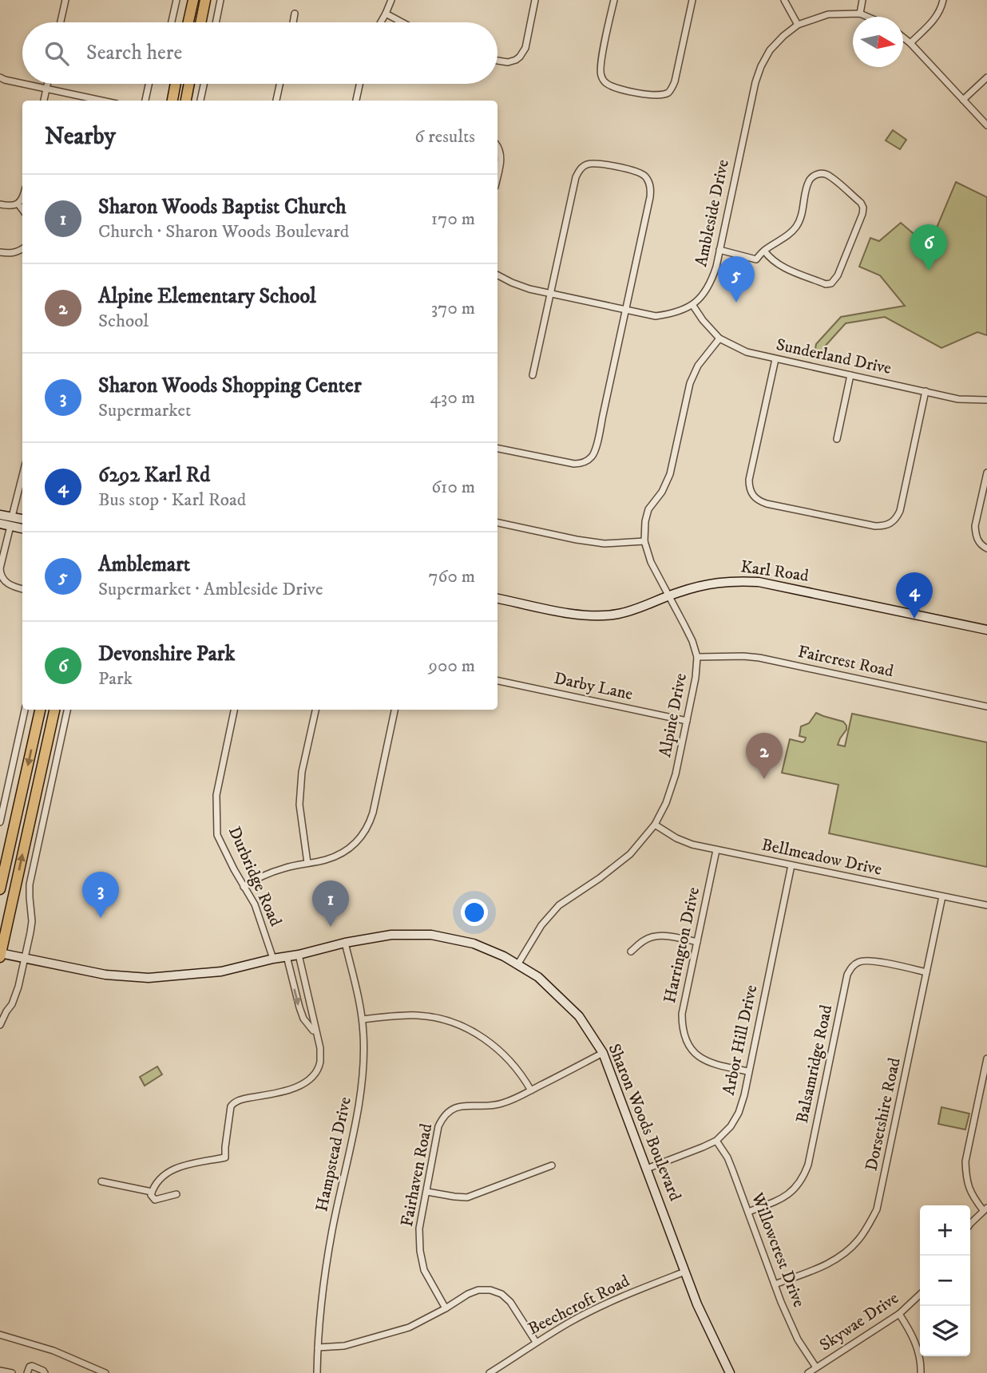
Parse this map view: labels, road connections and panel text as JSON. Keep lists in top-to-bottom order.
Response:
{
  "streets": {
    "street": [
      "Ambleside Drive",
      "Sunderland Drive",
      "Karl Road",
      "Faircrest Road",
      "Darby Lane",
      "Alpine Drive",
      "Bellmeadow Drive",
      "Durbridge Road",
      "Harrington Drive",
      "Arbor Hill Drive",
      "Balsamridge Road",
      "Dorsetshire Road",
      "Sharon Woods Boulevard",
      "Hampstead Drive",
      "Fairhaven Road",
      "Willowcrest Drive",
      "Beechcroft Road",
      "Skywae Drive"
    ]
  },
  "crossings": [
    ["Ambleside Drive", "Sunderland Drive"],
    ["Sunderland Drive", "Alpine Drive"],
    ["Karl Road", "Alpine Drive"],
    ["Faircrest Road", "Alpine Drive"],
    ["Darby Lane", "Alpine Drive"],
    ["Alpine Drive", "Bellmeadow Drive"],
    ["Alpine Drive", "Sharon Woods Boulevard"],
    ["Bellmeadow Drive", "Harrington Drive"],
    ["Bellmeadow Drive", "Arbor Hill Drive"],
    ["Bellmeadow Drive", "Dorsetshire Road"],
    ["Durbridge Road", "Sharon Woods Boulevard"],
    ["Harrington Drive", "Arbor Hill Drive"],
    ["Arbor Hill Drive", "Sharon Woods Boulevard"],
    ["Arbor Hill Drive", "Willowcrest Drive"],
    ["Balsamridge Road", "Dorsetshire Road"],
    ["Balsamridge Road", "Willowcrest Drive"],
    ["Dorsetshire Road", "Willowcrest Drive"],
    ["Sharon Woods Boulevard", "Hampstead Drive"],
    ["Sharon Woods Boulevard", "Fairhaven Road"],
    ["Sharon Woods Boulevard", "Beechcroft Road"],
    ["Willowcrest Drive", "Skywae Drive"]
  ],
  "north": "right",
  "page": {
    "search": "Search here",
    "heading": ["Nearby", "6 results"],
    "list": [
      {
        "mark": "1",
        "name": "Sharon Woods Baptist Church",
        "note": "Church · Sharon Woods Boulevard",
        "value": "170 m"
      },
      {
        "mark": "2",
        "name": "Alpine Elementary School",
        "note": "School",
        "value": "370 m"
      },
      {
        "mark": "3",
        "name": "Sharon Woods Shopping Center",
        "note": "Supermarket",
        "value": "430 m"
      },
      {
        "mark": "4",
        "name": "6292 Karl Rd",
        "note": "Bus stop · Karl Road",
        "value": "610 m"
      },
      {
        "mark": "5",
        "name": "Amblemart",
        "note": "Supermarket · Ambleside Drive",
        "value": "760 m"
      },
      {
        "mark": "6",
        "name": "Devonshire Park",
        "note": "Park",
        "value": "900 m"
      }
    ],
    "pins": [
      "6",
      "5",
      "4",
      "2",
      "3",
      "1"
    ],
    "map_buttons": ["+", "−"]
  }
}
